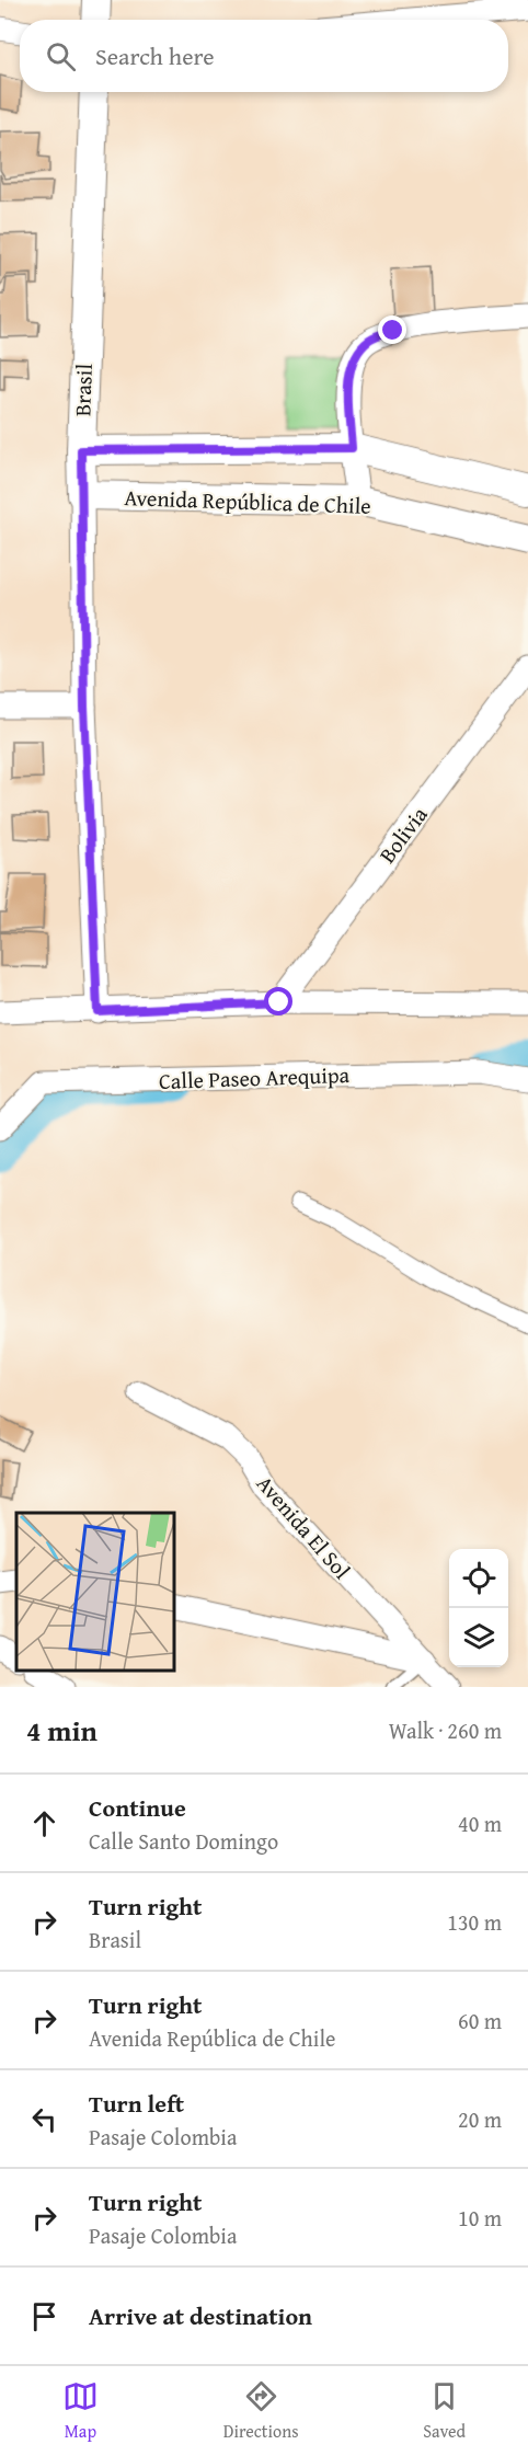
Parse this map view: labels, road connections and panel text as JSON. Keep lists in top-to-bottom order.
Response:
{
  "streets": {
    "street": [
      "Brasil",
      "Avenida República de Chile",
      "Bolivia",
      "Calle Paseo Arequipa",
      "Avenida El Sol"
    ]
  },
  "crossings": [
    ["Brasil", "Avenida República de Chile"]
  ],
  "page": {
    "search": "Search here",
    "heading": ["4 min", "Walk · 260 m"],
    "list": [
      ["Continue", "Calle Santo Domingo", "40 m"],
      ["Turn right", "Brasil", "130 m"],
      ["Turn right", "Avenida República de Chile", "60 m"],
      ["Turn left", "Pasaje Colombia", "20 m"],
      ["Turn right", "Pasaje Colombia", "10 m"],
      "Arrive at destination"
    ],
    "nav": ["Map", "Directions", "Saved"]
  }
}
